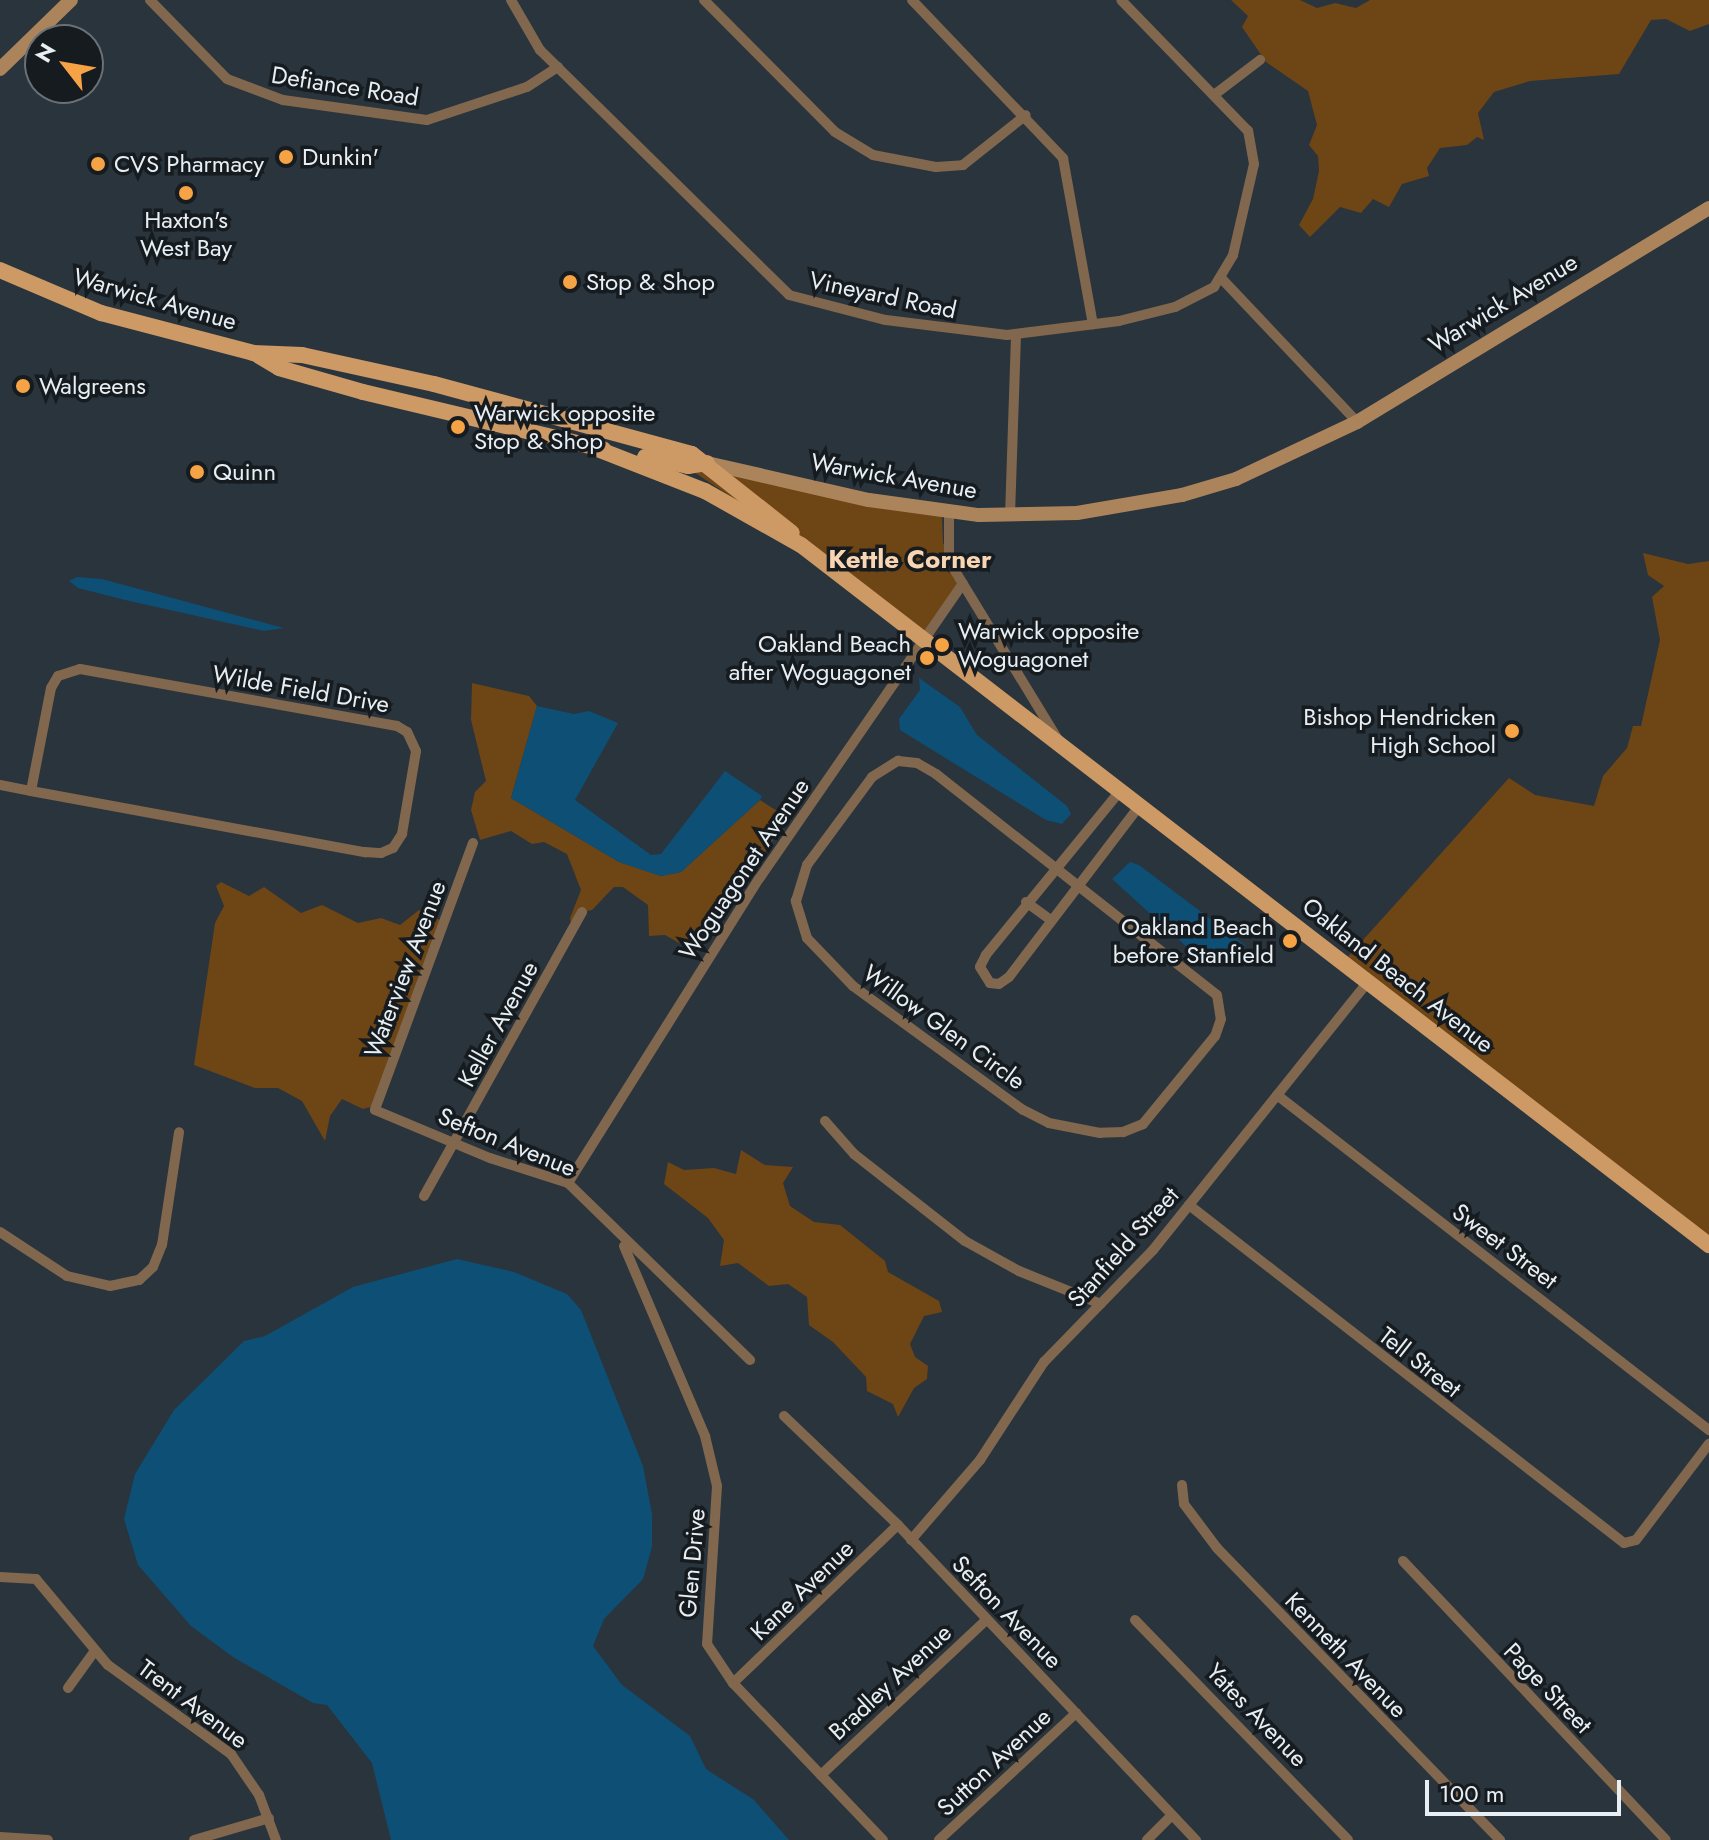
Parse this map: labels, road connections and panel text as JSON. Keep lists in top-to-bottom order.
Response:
{
  "streets": {
    "main road": ["Warwick Avenue", "Oakland Beach Avenue"],
    "street": [
      "Defiance Road",
      "Vineyard Road",
      "Wilde Field Drive",
      "Woguagonet Avenue",
      "Waterview Avenue",
      "Keller Avenue",
      "Willow Glen Circle",
      "Sefton Avenue",
      "Sweet Street",
      "Stanfield Street",
      "Tell Street",
      "Glen Drive",
      "Kane Avenue",
      "Kenneth Avenue",
      "Bradley Avenue",
      "Page Street",
      "Trent Avenue",
      "Yates Avenue",
      "Sutton Avenue"
    ]
  },
  "crossings": [
    ["Defiance Road", "Vineyard Road"],
    ["Warwick Avenue", "Oakland Beach Avenue"],
    ["Woguagonet Avenue", "Oakland Beach Avenue"],
    ["Woguagonet Avenue", "Sefton Avenue"],
    ["Waterview Avenue", "Sefton Avenue"],
    ["Oakland Beach Avenue", "Stanfield Street"],
    ["Keller Avenue", "Sefton Avenue"],
    ["Sefton Avenue", "Stanfield Street"],
    ["Sefton Avenue", "Glen Drive"],
    ["Sefton Avenue", "Kane Avenue"],
    ["Sefton Avenue", "Bradley Avenue"],
    ["Sefton Avenue", "Sutton Avenue"],
    ["Sweet Street", "Stanfield Street"],
    ["Stanfield Street", "Tell Street"],
    ["Glen Drive", "Kane Avenue"],
    ["Glen Drive", "Bradley Avenue"]
  ],
  "districts": ["Kettle Corner"],
  "places": [
    "Dunkin'",
    "CVS Pharmacy",
    "Haxton's West Bay",
    "Stop & Shop",
    "Walgreens",
    "Warwick opposite Stop & Shop",
    "Quinn",
    "Warwick opposite Woguagonet",
    "Oakland Beach after Woguagonet",
    "Bishop Hendricken High School",
    "Oakland Beach before Stanfield"
  ],
  "scale_bar": "100 m",
  "north": "top left"
}
